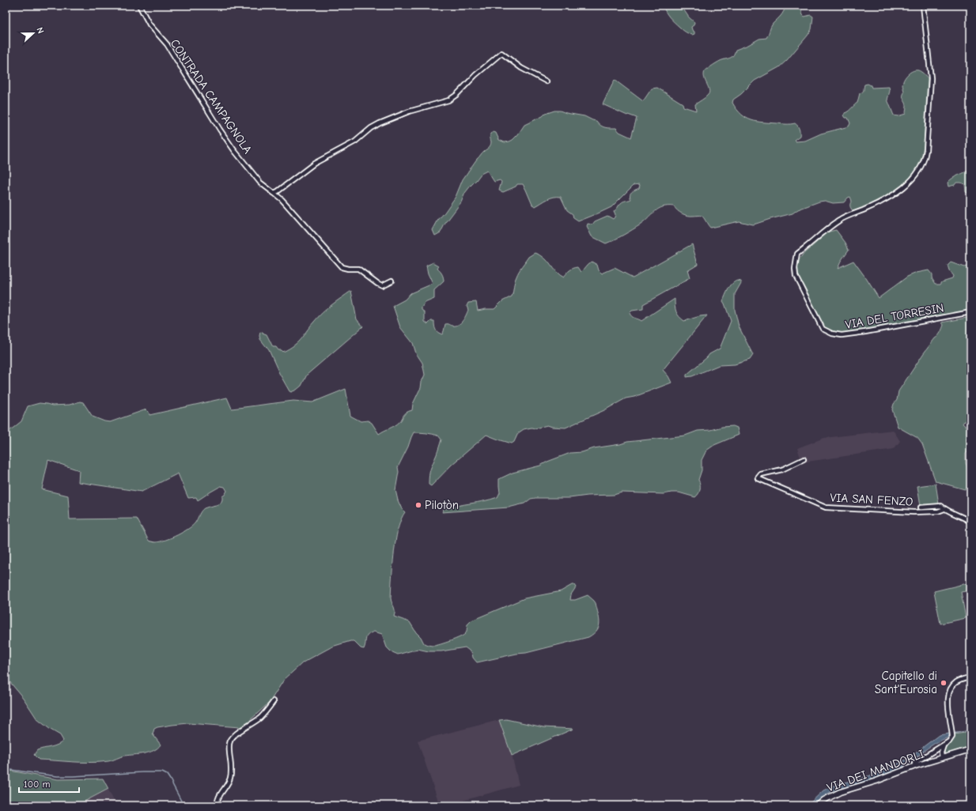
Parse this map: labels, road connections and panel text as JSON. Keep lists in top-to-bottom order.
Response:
{
  "streets": {
    "street": [
      "CONTRADA CAMPAGNOLA",
      "VIA DEL TORRESIN",
      "VIA SAN FENZO",
      "VIA DEI MANDORLI"
    ]
  },
  "places": ["Pilotòn", "Capitello di Sant'Eurosia"],
  "scale_bar": "100 m",
  "north": "right"
}
